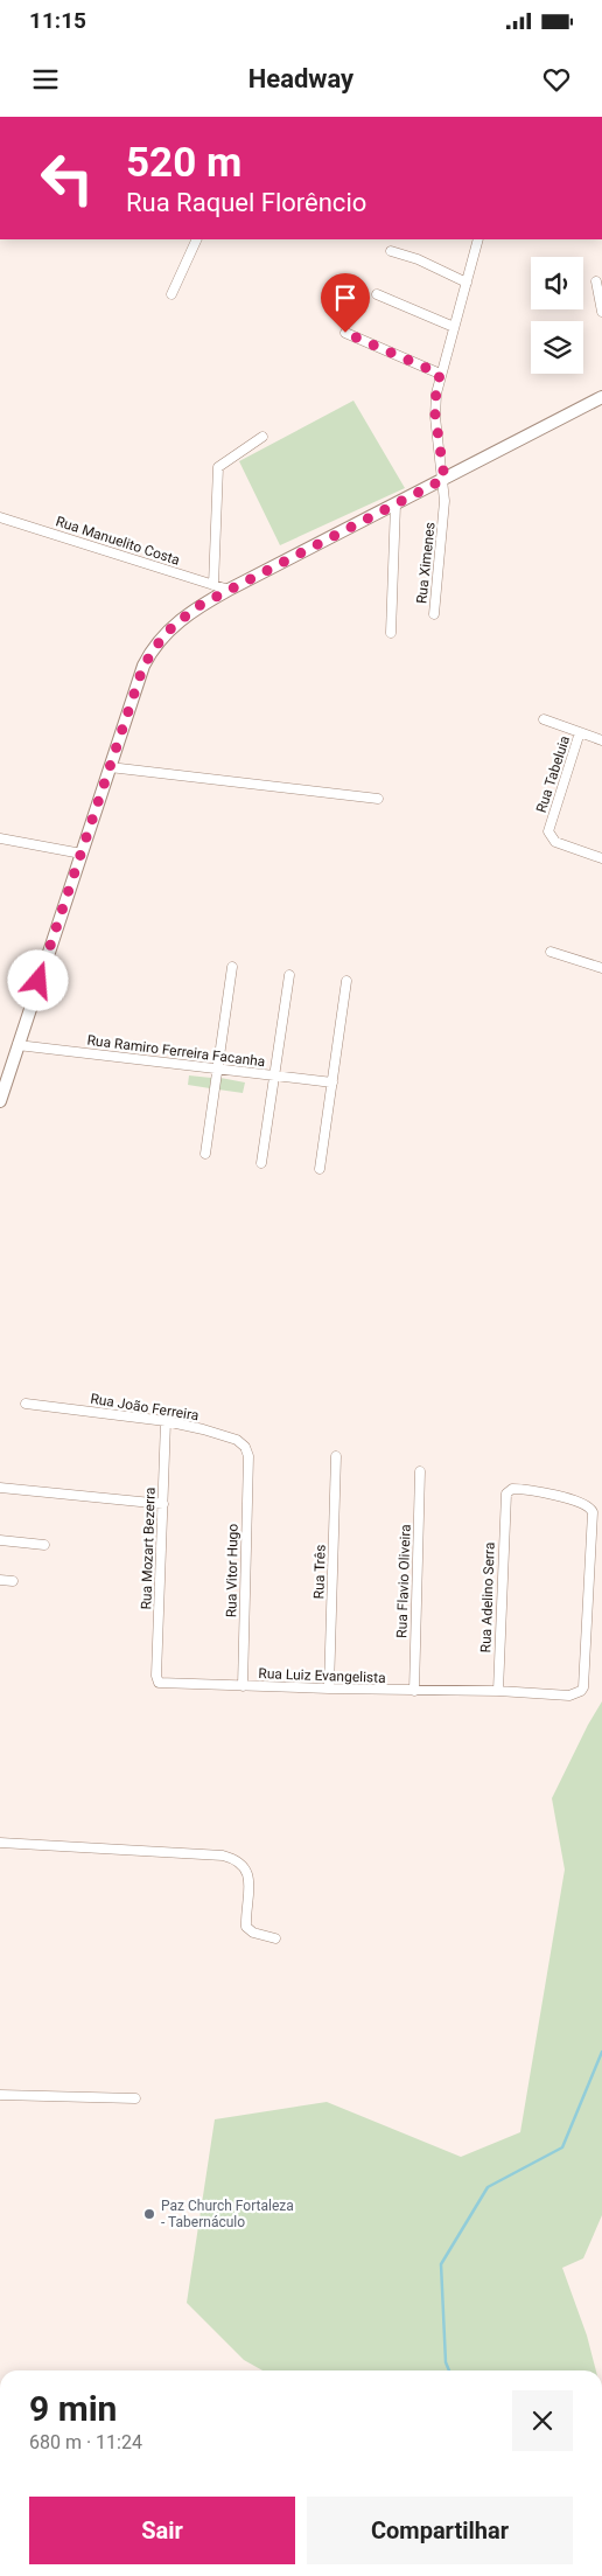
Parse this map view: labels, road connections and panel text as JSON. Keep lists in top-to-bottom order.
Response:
{
  "streets": {
    "street": [
      "Rua Manuelito Costa",
      "Rua Ximenes",
      "Rua Tabeluia",
      "Rua Ramiro Ferreira Facanha",
      "Rua João Ferreira",
      "Rua Mozart Bezerra",
      "Rua Vitor Hugo",
      "Rua Três",
      "Rua Flavio Oliveira",
      "Rua Adelino Serra",
      "Rua Luiz Evangelista"
    ]
  },
  "crossings": [
    ["Rua João Ferreira", "Rua Mozart Bezerra"],
    ["Rua João Ferreira", "Rua Vitor Hugo"],
    ["Rua Mozart Bezerra", "Rua Luiz Evangelista"],
    ["Rua Vitor Hugo", "Rua Luiz Evangelista"],
    ["Rua Três", "Rua Luiz Evangelista"],
    ["Rua Flavio Oliveira", "Rua Luiz Evangelista"],
    ["Rua Adelino Serra", "Rua Luiz Evangelista"]
  ],
  "places": ["Paz Church Fortaleza - Tabernáculo"],
  "page": {
    "status": "11:15",
    "header": "Headway",
    "turn": ["520 m", "Rua Raquel Florêncio"],
    "heading": ["9 min", "680 m · 11:24"],
    "buttons": ["Sair", "Compartilhar"]
  }
}
